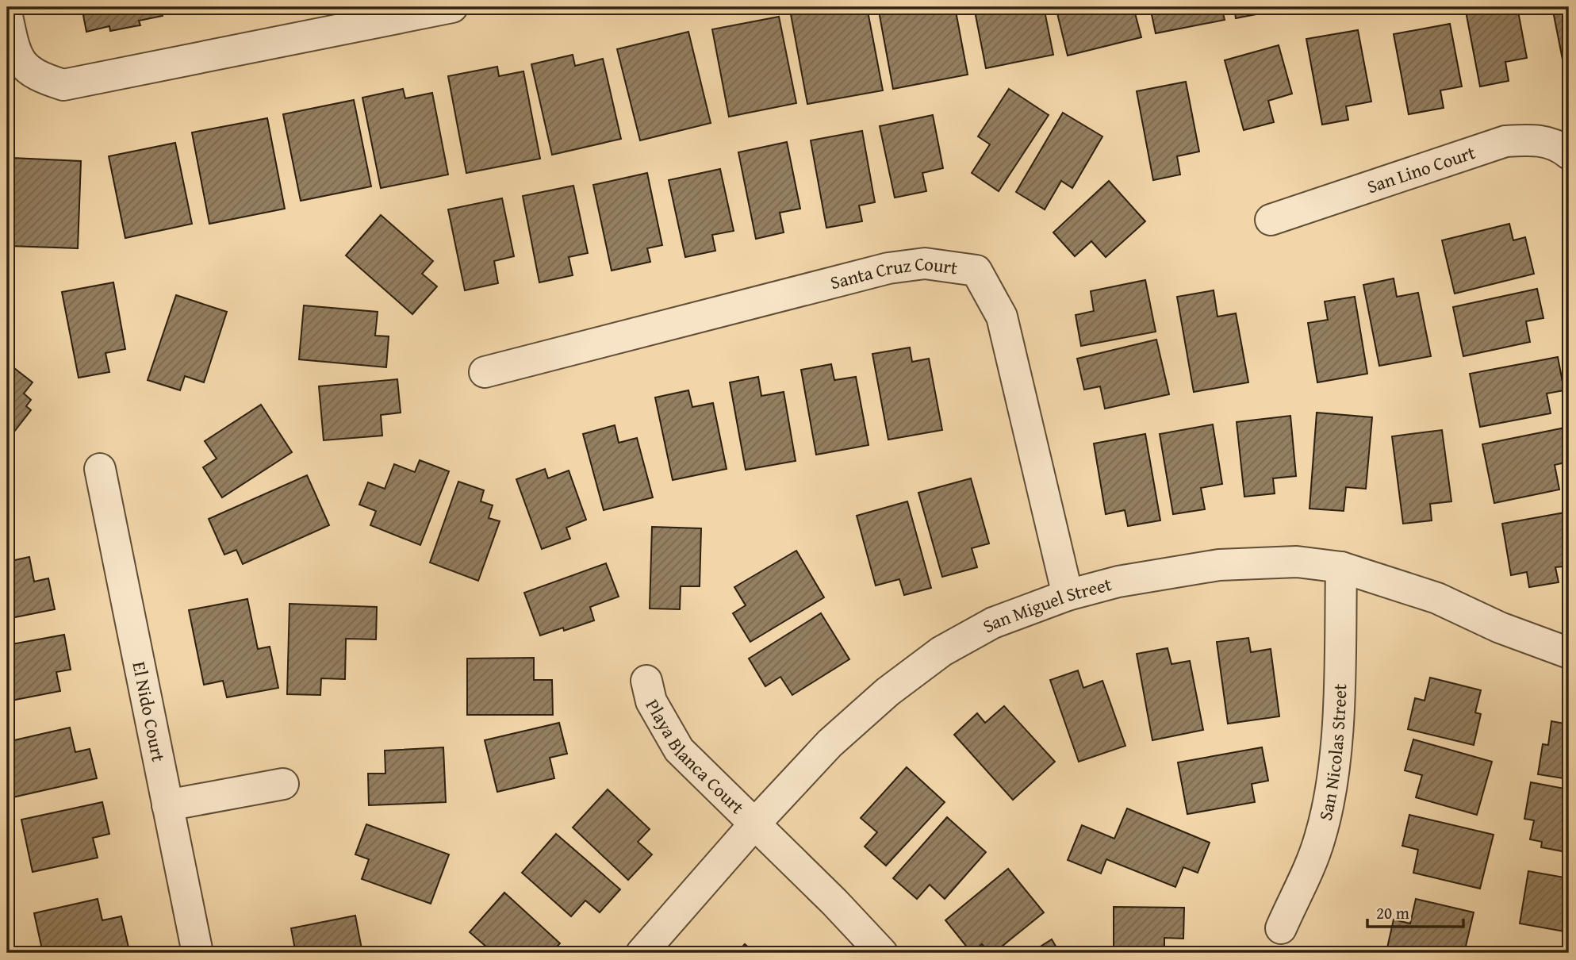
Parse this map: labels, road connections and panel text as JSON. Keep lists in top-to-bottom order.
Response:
{
  "streets": {
    "street": [
      "San Lino Court",
      "Santa Cruz Court",
      "San Miguel Street",
      "El Nido Court",
      "San Nicolas Street",
      "Playa Blanca Court"
    ]
  },
  "crossings": [
    ["Santa Cruz Court", "San Miguel Street"],
    ["San Miguel Street", "San Nicolas Street"],
    ["San Miguel Street", "Playa Blanca Court"]
  ],
  "scale_bar": "20 m"
}
